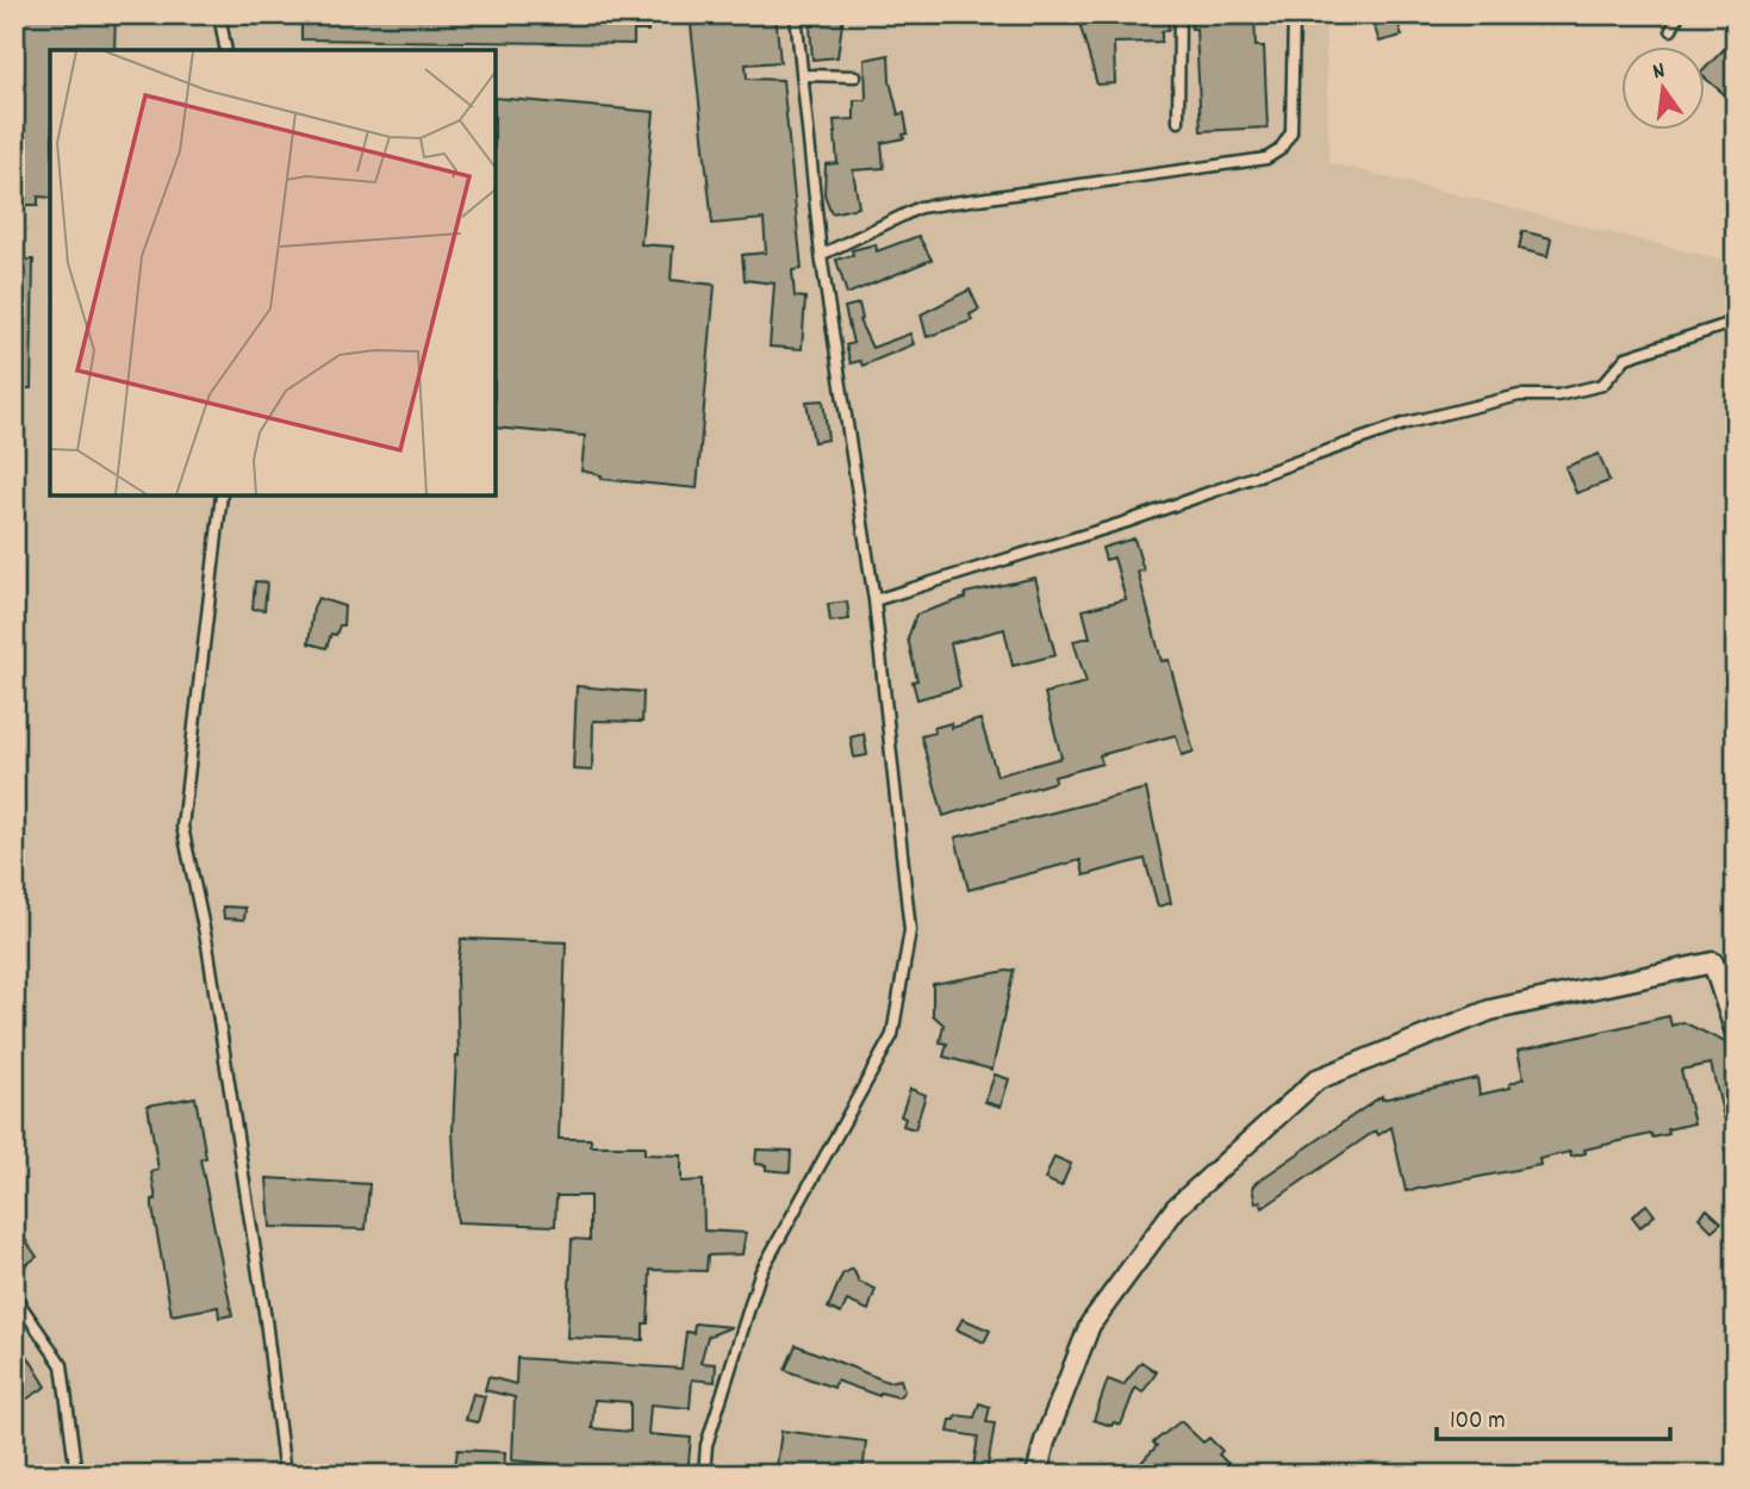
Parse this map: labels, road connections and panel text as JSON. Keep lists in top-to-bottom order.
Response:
{
  "scale_bar": "100 m",
  "north": "top"
}
